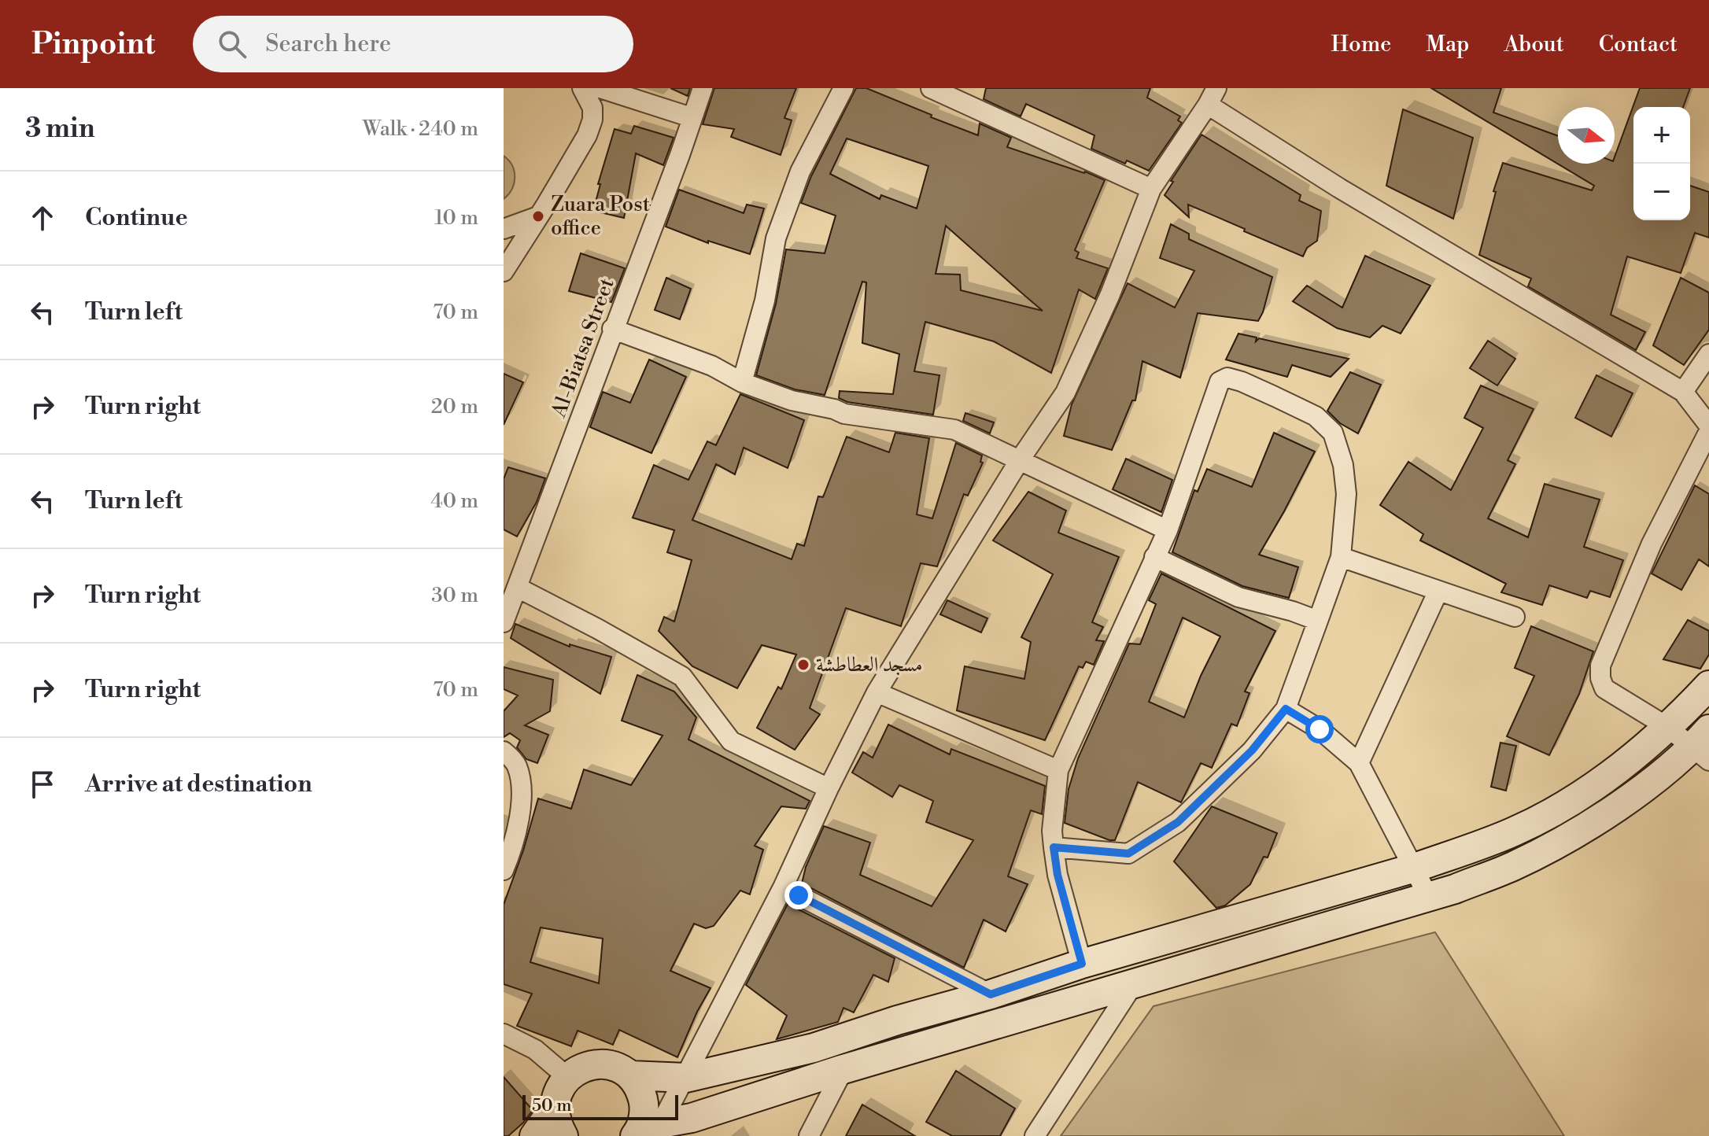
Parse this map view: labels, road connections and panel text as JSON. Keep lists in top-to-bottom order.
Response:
{
  "streets": {
    "street": ["Al-Biatsa Street"]
  },
  "places": ["Zuara Post office", "مسجد العطاطشة"],
  "scale_bar": "50 m",
  "north": "right",
  "page": {
    "header": "Pinpoint",
    "search": "Search here",
    "nav": [
      "Home",
      "Map",
      "About",
      "Contact"
    ],
    "heading": ["3 min", "Walk · 240 m"],
    "map_buttons": ["+", "−"],
    "list": [
      ["Continue", "10 m"],
      ["Turn left", "70 m"],
      ["Turn right", "20 m"],
      ["Turn left", "40 m"],
      ["Turn right", "30 m"],
      ["Turn right", "70 m"],
      "Arrive at destination"
    ],
    "scale": "50 m"
  }
}
